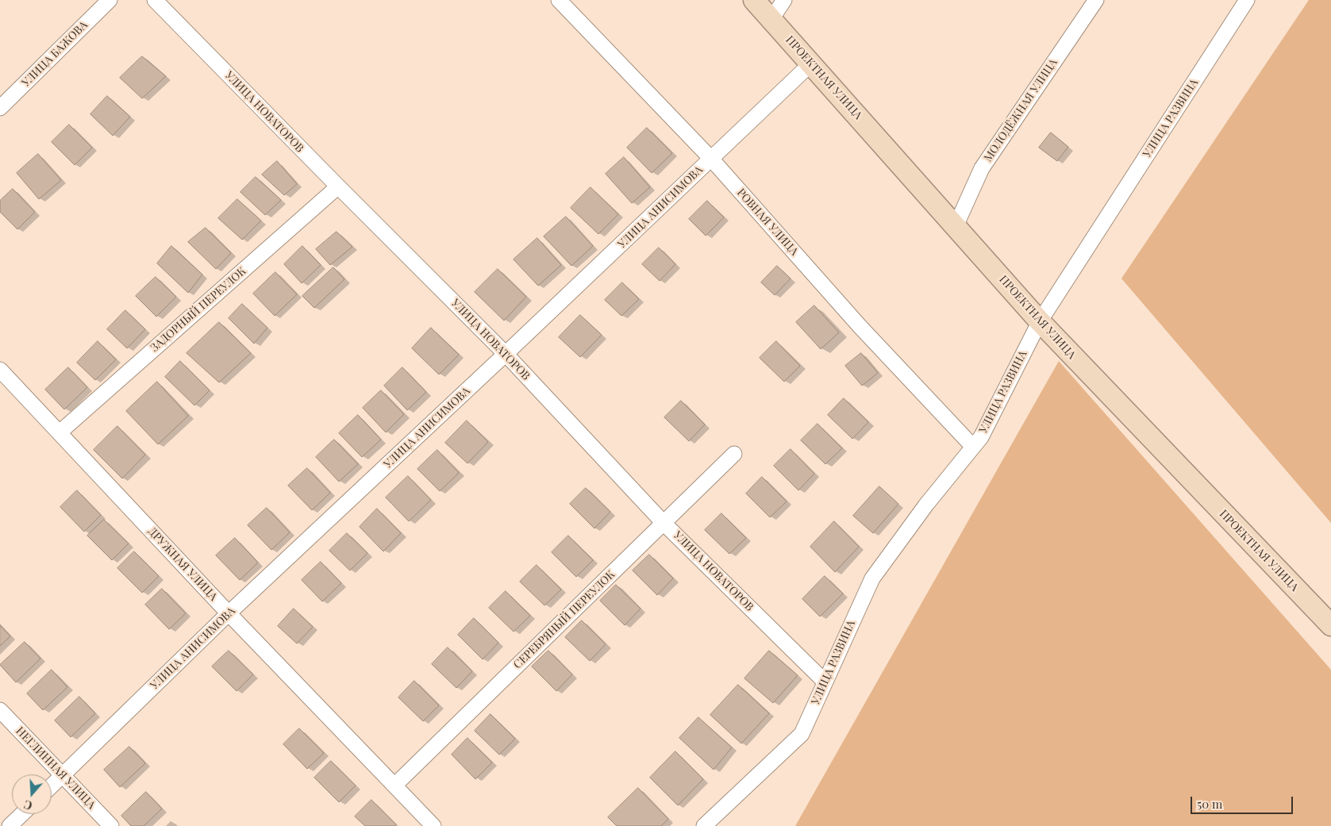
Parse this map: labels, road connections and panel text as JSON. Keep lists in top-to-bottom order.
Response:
{
  "streets": {
    "street": [
      "УЛИЦА БАЖОВА",
      "ПРОЕКТНАЯ УЛИЦА",
      "МОЛОДЁЖНАЯ УЛИЦА",
      "УЛИЦА НОВАТОРОВ",
      "УЛИЦА РАЗВИНА",
      "УЛИЦА АНИСИМОВА",
      "РОВНАЯ УЛИЦА",
      "ЗАДОРНЫЙ ПЕРЕУЛОК",
      "ДРУЖНАЯ УЛИЦА",
      "СЕРЕБРЯНЫЙ ПЕРЕУЛОК",
      "НЕГЛИННАЯ УЛИЦА"
    ]
  },
  "crossings": [
    ["ПРОЕКТНАЯ УЛИЦА", "МОЛОДЁЖНАЯ УЛИЦА"],
    ["ПРОЕКТНАЯ УЛИЦА", "УЛИЦА РАЗВИНА"],
    ["ПРОЕКТНАЯ УЛИЦА", "УЛИЦА АНИСИМОВА"],
    ["УЛИЦА НОВАТОРОВ", "УЛИЦА РАЗВИНА"],
    ["УЛИЦА НОВАТОРОВ", "УЛИЦА АНИСИМОВА"],
    ["УЛИЦА НОВАТОРОВ", "ЗАДОРНЫЙ ПЕРЕУЛОК"],
    ["УЛИЦА НОВАТОРОВ", "СЕРЕБРЯНЫЙ ПЕРЕУЛОК"],
    ["УЛИЦА РАЗВИНА", "РОВНАЯ УЛИЦА"],
    ["УЛИЦА АНИСИМОВА", "РОВНАЯ УЛИЦА"],
    ["УЛИЦА АНИСИМОВА", "ДРУЖНАЯ УЛИЦА"],
    ["УЛИЦА АНИСИМОВА", "НЕГЛИННАЯ УЛИЦА"],
    ["ЗАДОРНЫЙ ПЕРЕУЛОК", "ДРУЖНАЯ УЛИЦА"],
    ["ДРУЖНАЯ УЛИЦА", "СЕРЕБРЯНЫЙ ПЕРЕУЛОК"]
  ],
  "scale_bar": "50 m",
  "north": "bottom"
}
